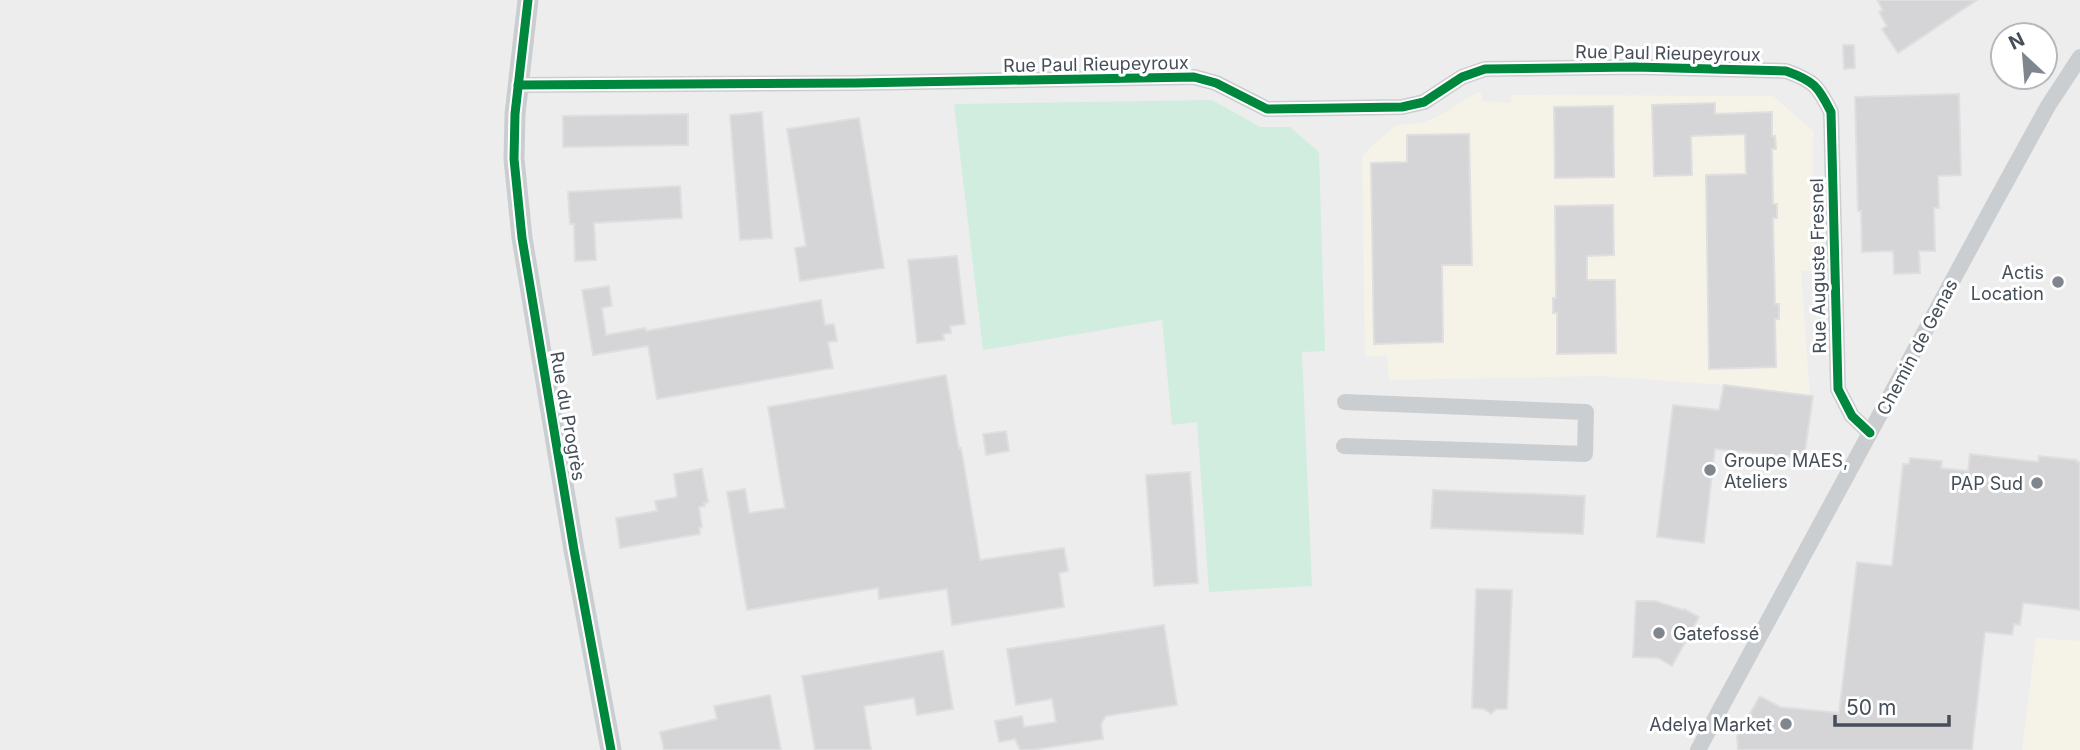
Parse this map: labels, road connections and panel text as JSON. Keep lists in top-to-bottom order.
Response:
{
  "streets": {
    "street": [
      "Rue Paul Rieupeyroux",
      "Rue Auguste Fresnel",
      "Chemin de Genas",
      "Rue du Progrès"
    ]
  },
  "crossings": [
    ["Rue Paul Rieupeyroux", "Rue Auguste Fresnel"],
    ["Rue Paul Rieupeyroux", "Rue du Progrès"],
    ["Rue Auguste Fresnel", "Chemin de Genas"]
  ],
  "places": [
    "Actis Location",
    "Groupe MAES, Ateliers",
    "PAP Sud",
    "Gatefossé",
    "Adelya Market"
  ],
  "scale_bar": "50 m",
  "north": "top left"
}
